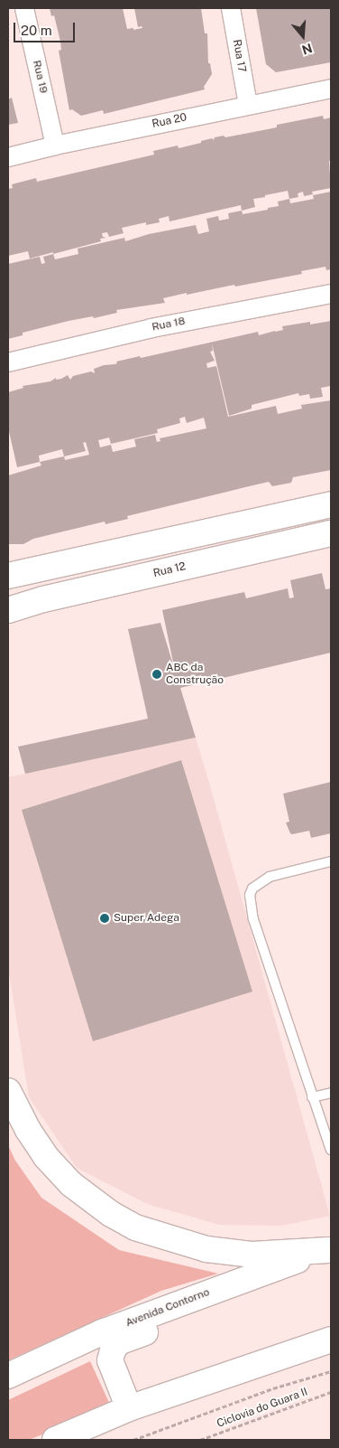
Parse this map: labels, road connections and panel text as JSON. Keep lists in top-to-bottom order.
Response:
{
  "streets": {
    "main road": ["Rua 12", "Avenida Contorno"],
    "street": [
      "Rua 17",
      "Rua 19",
      "Rua 20",
      "Rua 18"
    ],
    "path": ["Ciclovia do Guara II"]
  },
  "crossings": [
    ["Rua 17", "Rua 20"],
    ["Rua 19", "Rua 20"]
  ],
  "places": ["ABC da Construção", "Super Adega"],
  "scale_bar": "20 m",
  "north": "bottom"
}
